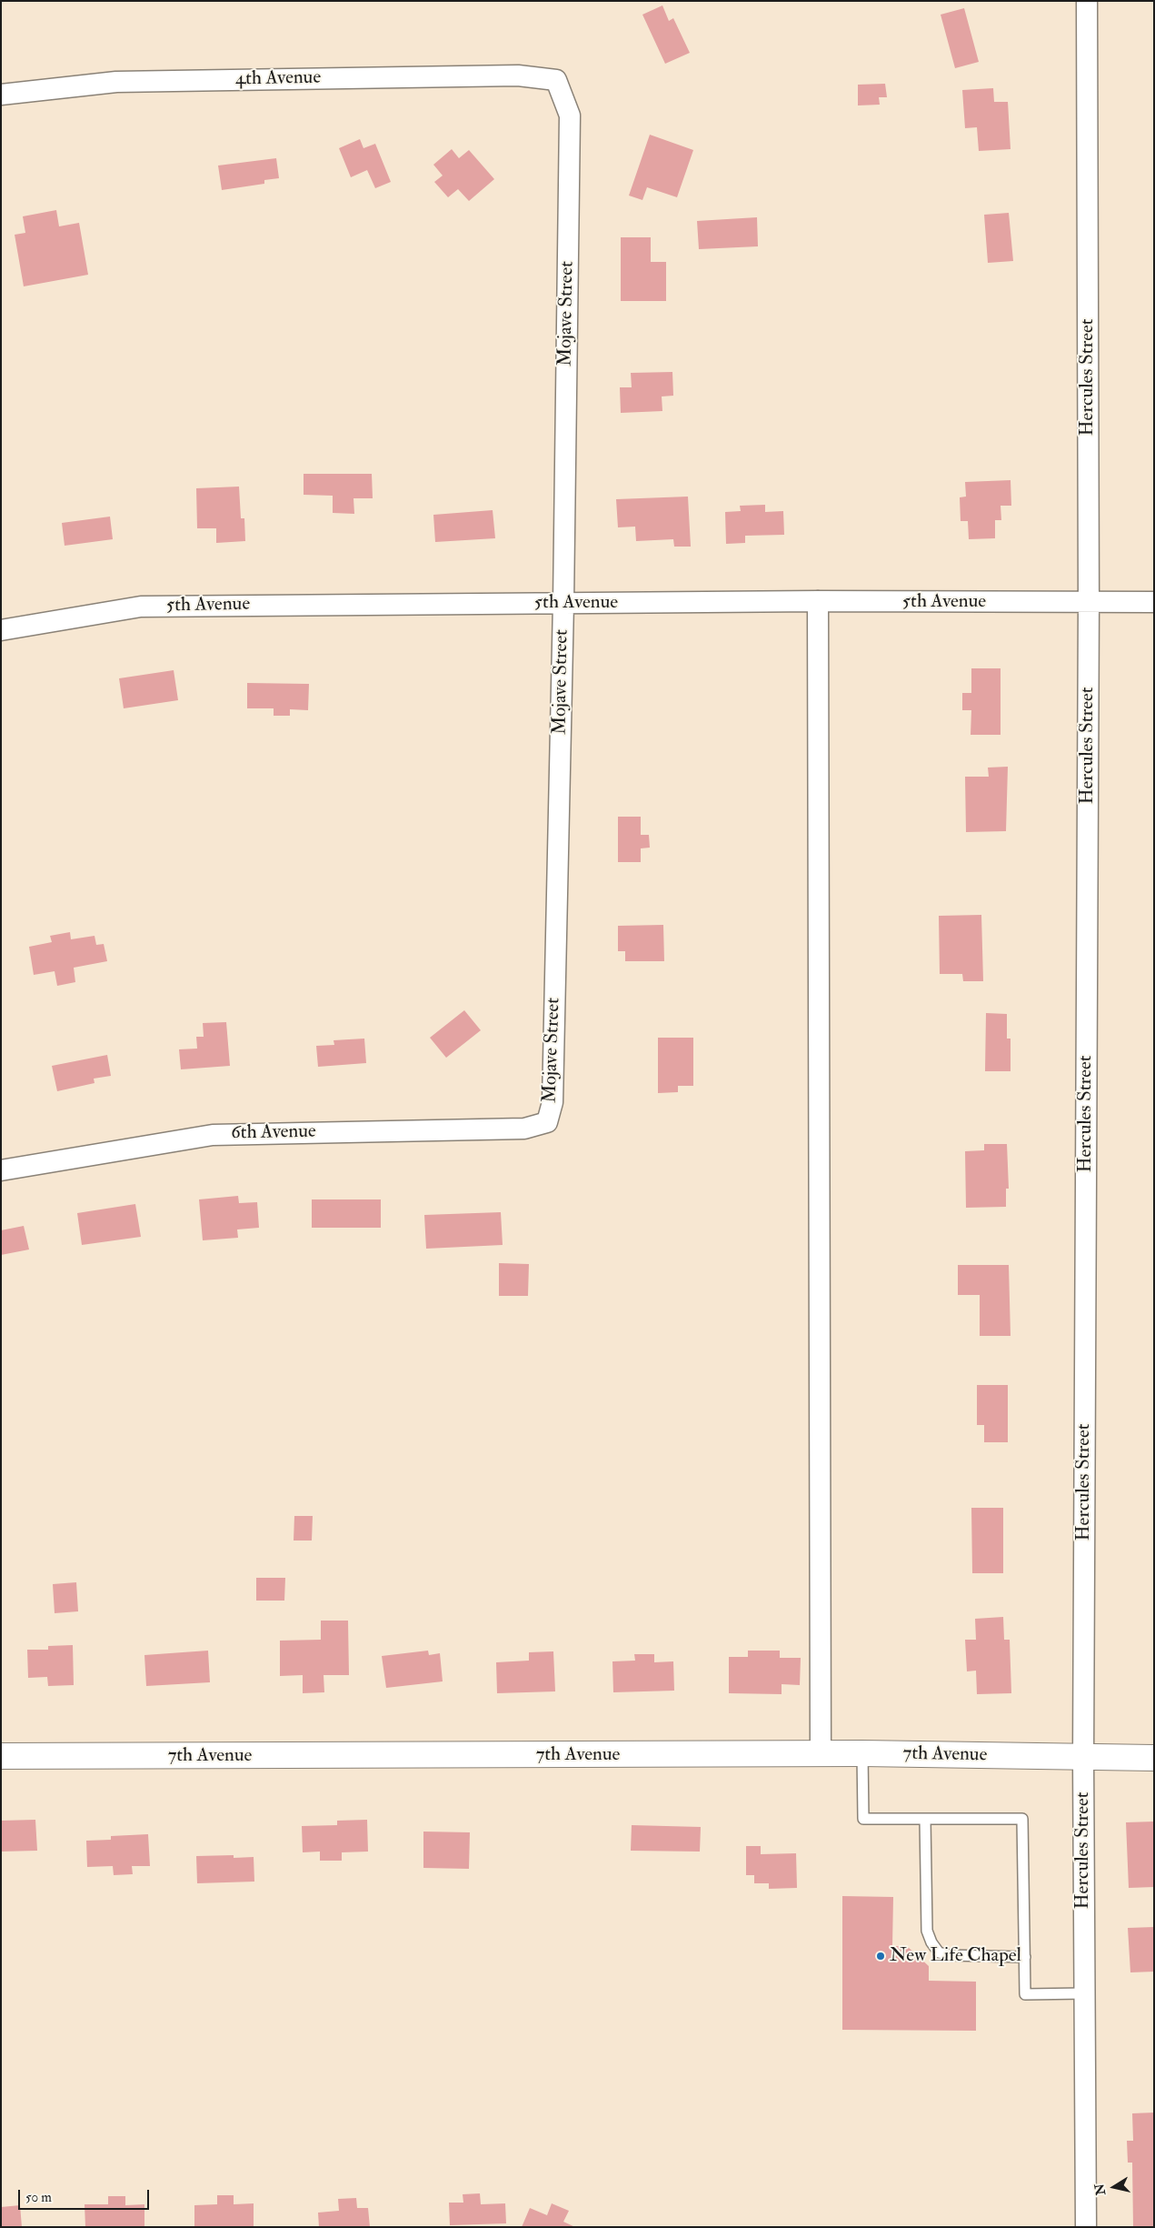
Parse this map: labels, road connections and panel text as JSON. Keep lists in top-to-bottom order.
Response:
{
  "streets": {
    "street": [
      "4th Avenue",
      "Mojave Street",
      "Hercules Street",
      "5th Avenue",
      "6th Avenue",
      "7th Avenue"
    ]
  },
  "crossings": [
    ["4th Avenue", "Mojave Street"],
    ["Mojave Street", "5th Avenue"],
    ["Mojave Street", "6th Avenue"],
    ["Hercules Street", "5th Avenue"],
    ["Hercules Street", "7th Avenue"]
  ],
  "places": ["New Life Chapel"],
  "scale_bar": "50 m",
  "north": "left"
}
